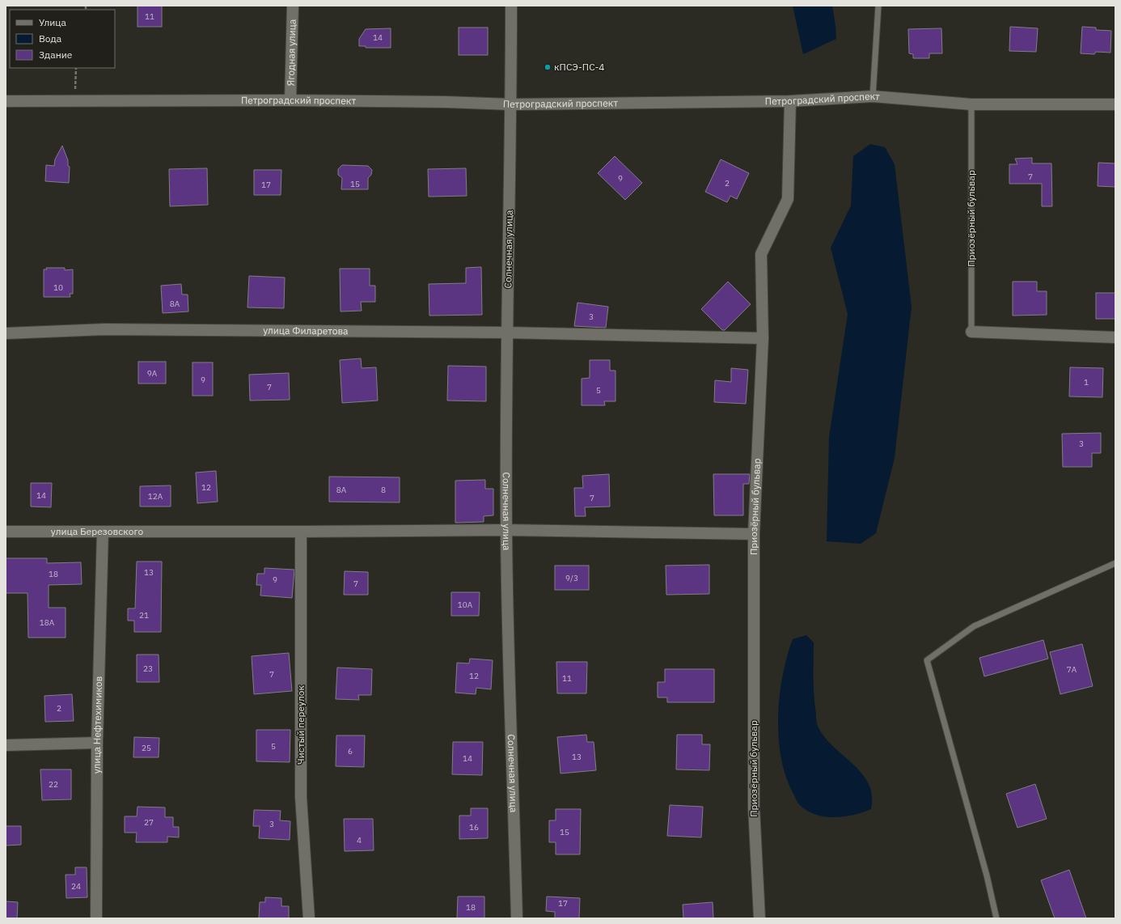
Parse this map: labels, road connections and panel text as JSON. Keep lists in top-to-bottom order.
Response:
{
  "streets": {
    "street": [
      "Ягодная улица",
      "Петроградский проспект",
      "Приозёрный бульвар",
      "Солнечная улица",
      "улица Филаретова",
      "улица Березовского",
      "улица Нефтехимиков",
      "Чистый переулок"
    ]
  },
  "crossings": [
    ["Ягодная улица", "Петроградский проспект"],
    ["Петроградский проспект", "Приозёрный бульвар"],
    ["Петроградский проспект", "Солнечная улица"],
    ["Приозёрный бульвар", "улица Филаретова"],
    ["Приозёрный бульвар", "улица Березовского"],
    ["Солнечная улица", "улица Филаретова"],
    ["Солнечная улица", "улица Березовского"],
    ["улица Березовского", "улица Нефтехимиков"],
    ["улица Березовского", "Чистый переулок"]
  ],
  "places": ["кПСЭ-ПС-4"],
  "house_numbers": [
    "11",
    "14",
    "7",
    "9",
    "2",
    "15",
    "17",
    "10",
    "8А",
    "3",
    "9А",
    "9",
    "1",
    "7",
    "5",
    "3",
    "12",
    "8А",
    "8",
    "14",
    "12А",
    "7",
    "13",
    "18",
    "9/3",
    "9",
    "7",
    "10А",
    "21",
    "18А",
    "23",
    "7А",
    "7",
    "12",
    "11",
    "2",
    "5",
    "25",
    "6",
    "13",
    "14",
    "22",
    "27",
    "3",
    "16",
    "15",
    "4",
    "24",
    "17",
    "18"
  ],
  "legend": ["Улица", "Вода", "Здание"]
}
